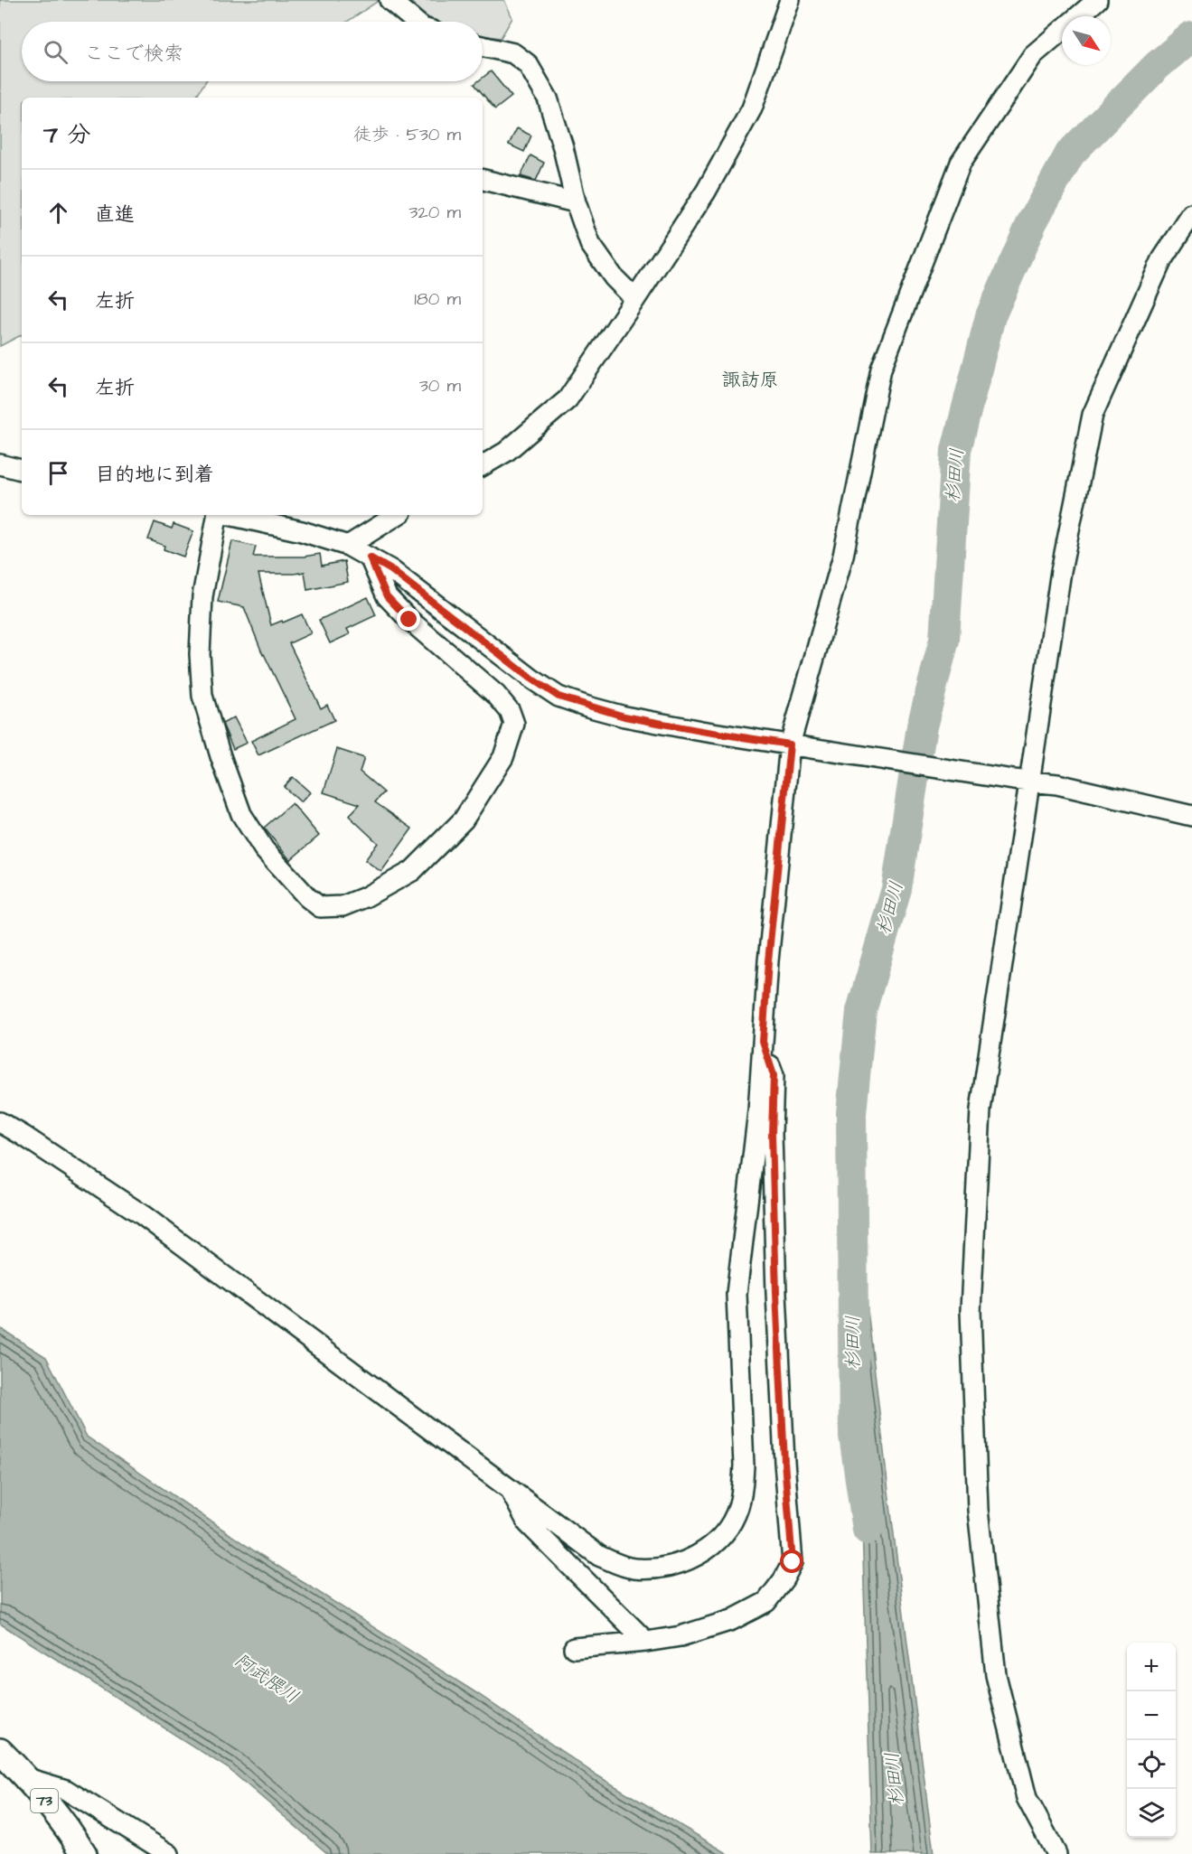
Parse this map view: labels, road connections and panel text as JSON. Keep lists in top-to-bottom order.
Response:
{
  "streets": {
    "main road": ["73"]
  },
  "districts": ["諏訪原"],
  "water": ["杉田川", "阿武隈川"],
  "north": "bottom right",
  "page": {
    "search": "ここで検索",
    "heading": ["7 分", "徒歩 · 530 m"],
    "list": [
      ["直進", "320 m"],
      ["左折", "180 m"],
      ["左折", "30 m"],
      "目的地に到着"
    ],
    "map_buttons": ["+", "−"]
  }
}
